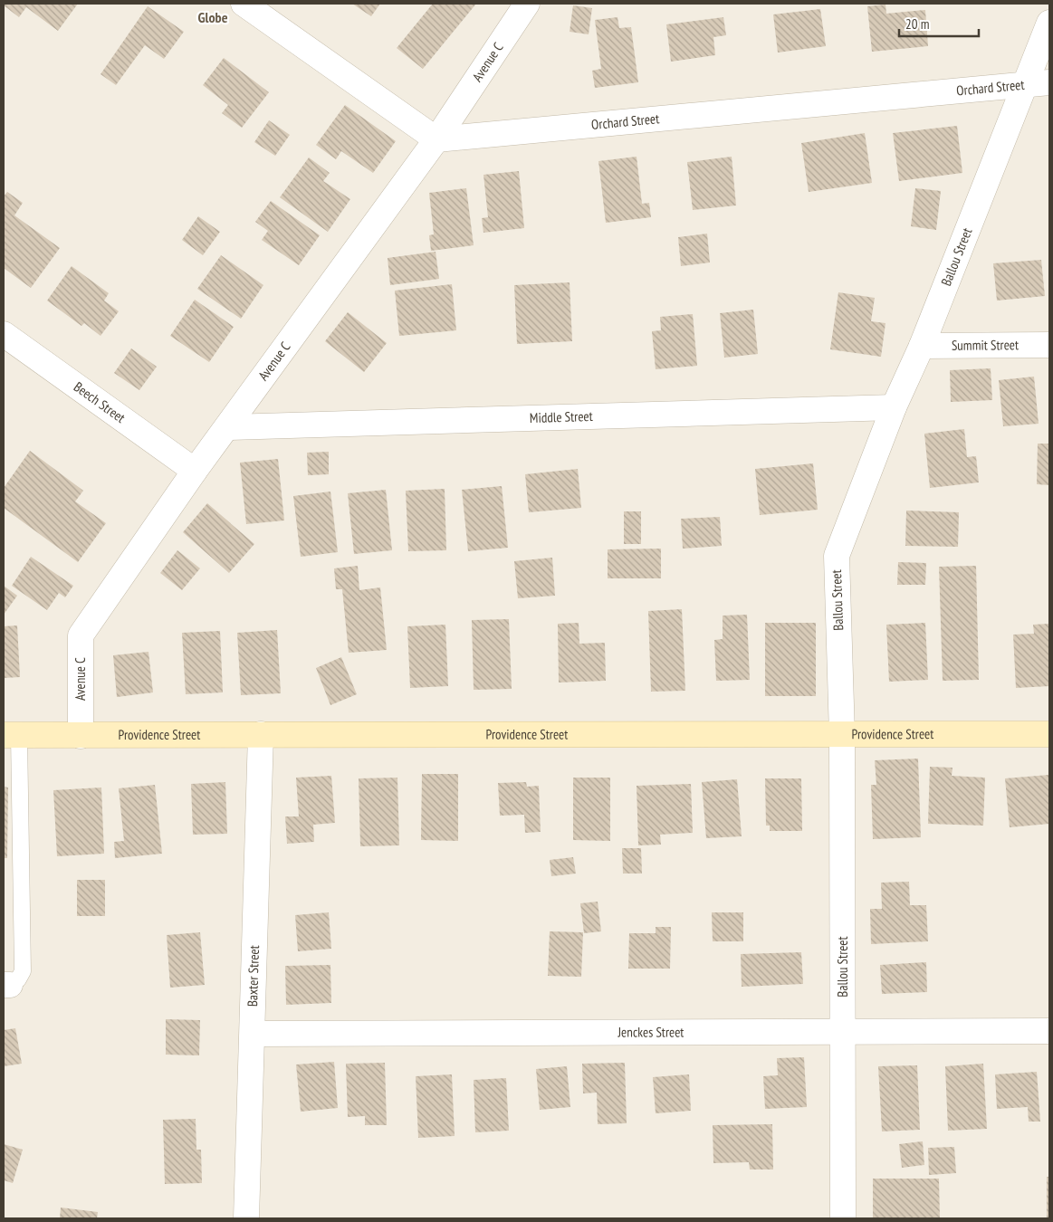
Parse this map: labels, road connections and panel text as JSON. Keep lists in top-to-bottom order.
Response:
{
  "streets": {
    "main road": ["Providence Street"],
    "street": [
      "Avenue C",
      "Orchard Street",
      "Ballou Street",
      "Summit Street",
      "Beech Street",
      "Middle Street",
      "Baxter Street",
      "Jenckes Street"
    ]
  },
  "crossings": [
    ["Avenue C", "Orchard Street"],
    ["Avenue C", "Beech Street"],
    ["Avenue C", "Middle Street"],
    ["Avenue C", "Providence Street"],
    ["Orchard Street", "Ballou Street"],
    ["Ballou Street", "Summit Street"],
    ["Ballou Street", "Middle Street"],
    ["Ballou Street", "Providence Street"],
    ["Ballou Street", "Jenckes Street"],
    ["Providence Street", "Baxter Street"],
    ["Baxter Street", "Jenckes Street"]
  ],
  "districts": ["Globe"],
  "scale_bar": "20 m"
}
